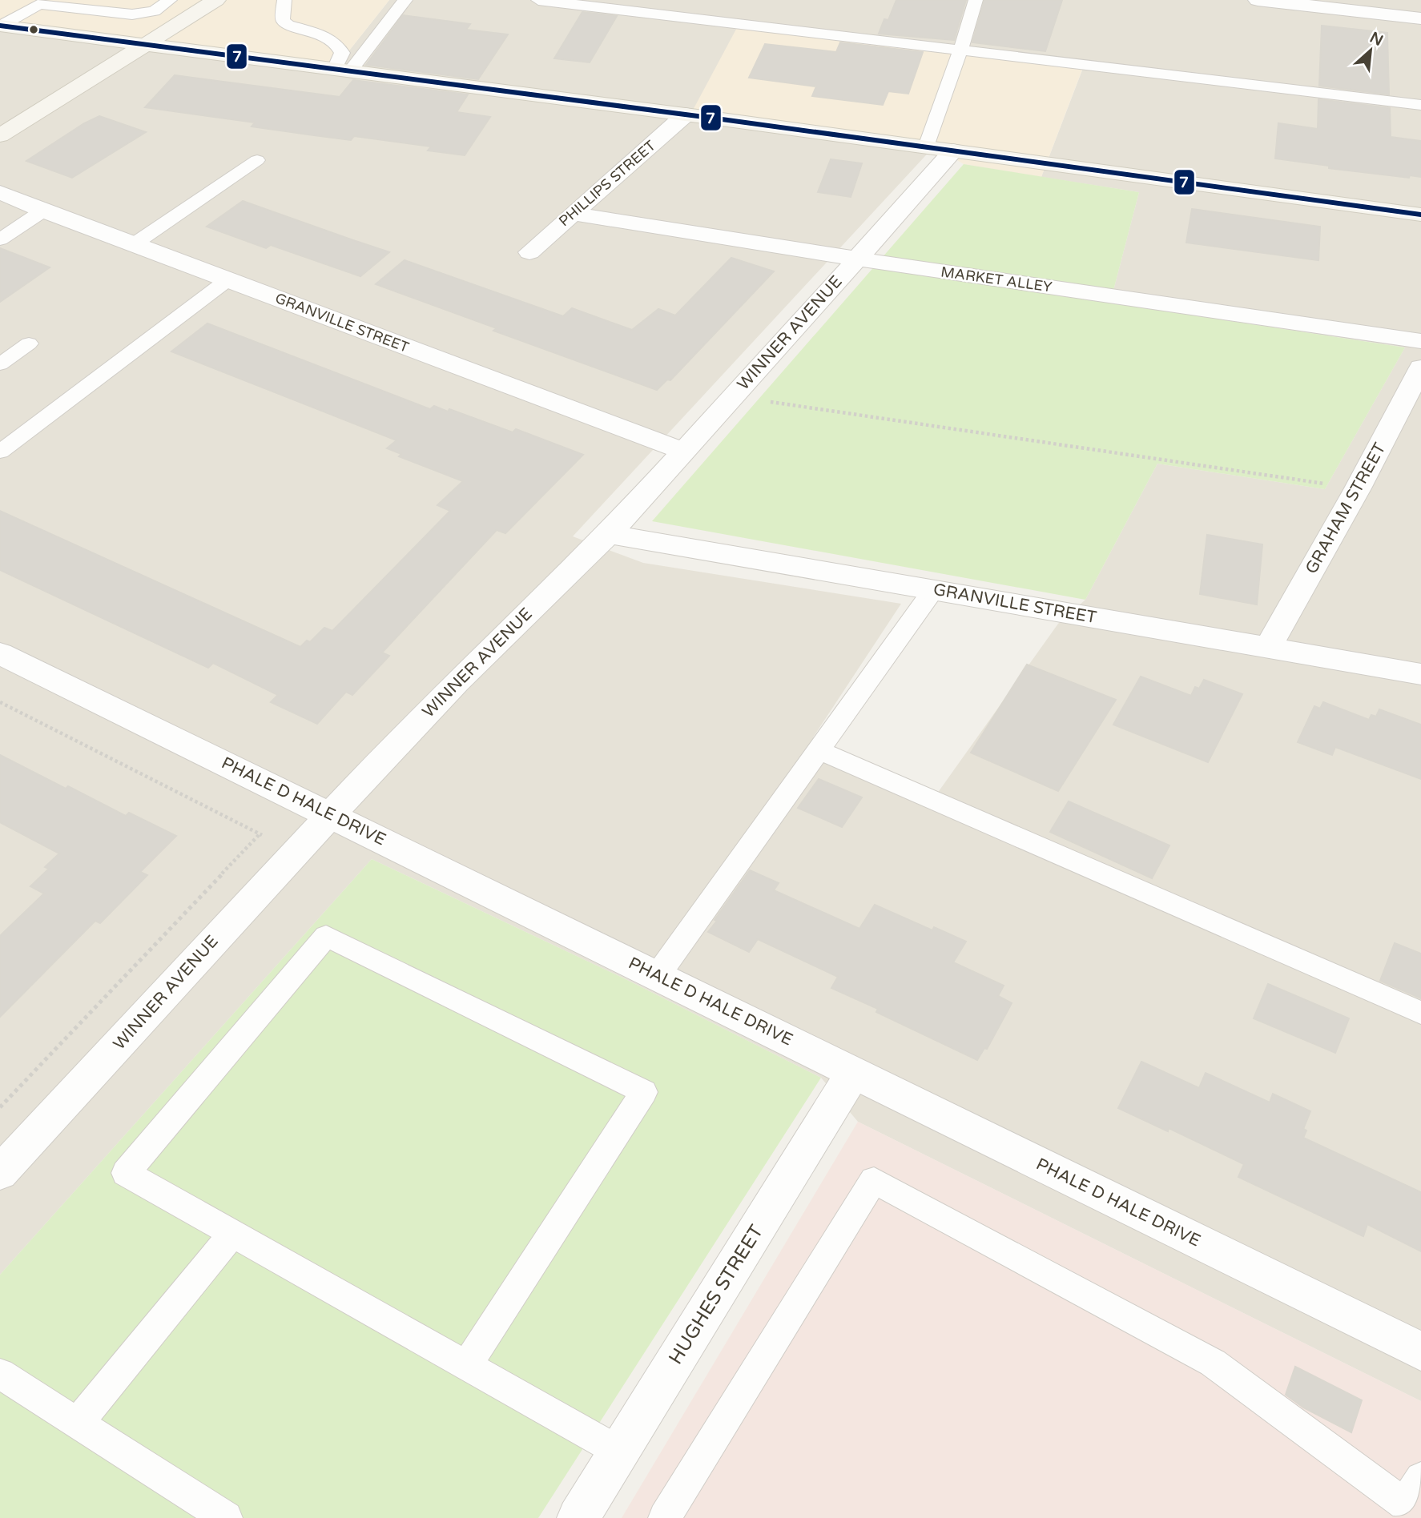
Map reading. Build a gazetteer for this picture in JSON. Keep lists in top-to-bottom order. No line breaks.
{"streets":{"street":["PHILLIPS STREET","MARKET ALLEY","GRANVILLE STREET","WINNER AVENUE","GRAHAM STREET","PHALE D HALE DRIVE","HUGHES STREET"]},"crossings":[["PHILLIPS STREET","MARKET ALLEY"],["MARKET ALLEY","WINNER AVENUE"],["GRANVILLE STREET","WINNER AVENUE"],["GRANVILLE STREET","GRAHAM STREET"],["WINNER AVENUE","PHALE D HALE DRIVE"],["PHALE D HALE DRIVE","HUGHES STREET"]],"lines":["transit line 7"],"north":"top right"}
